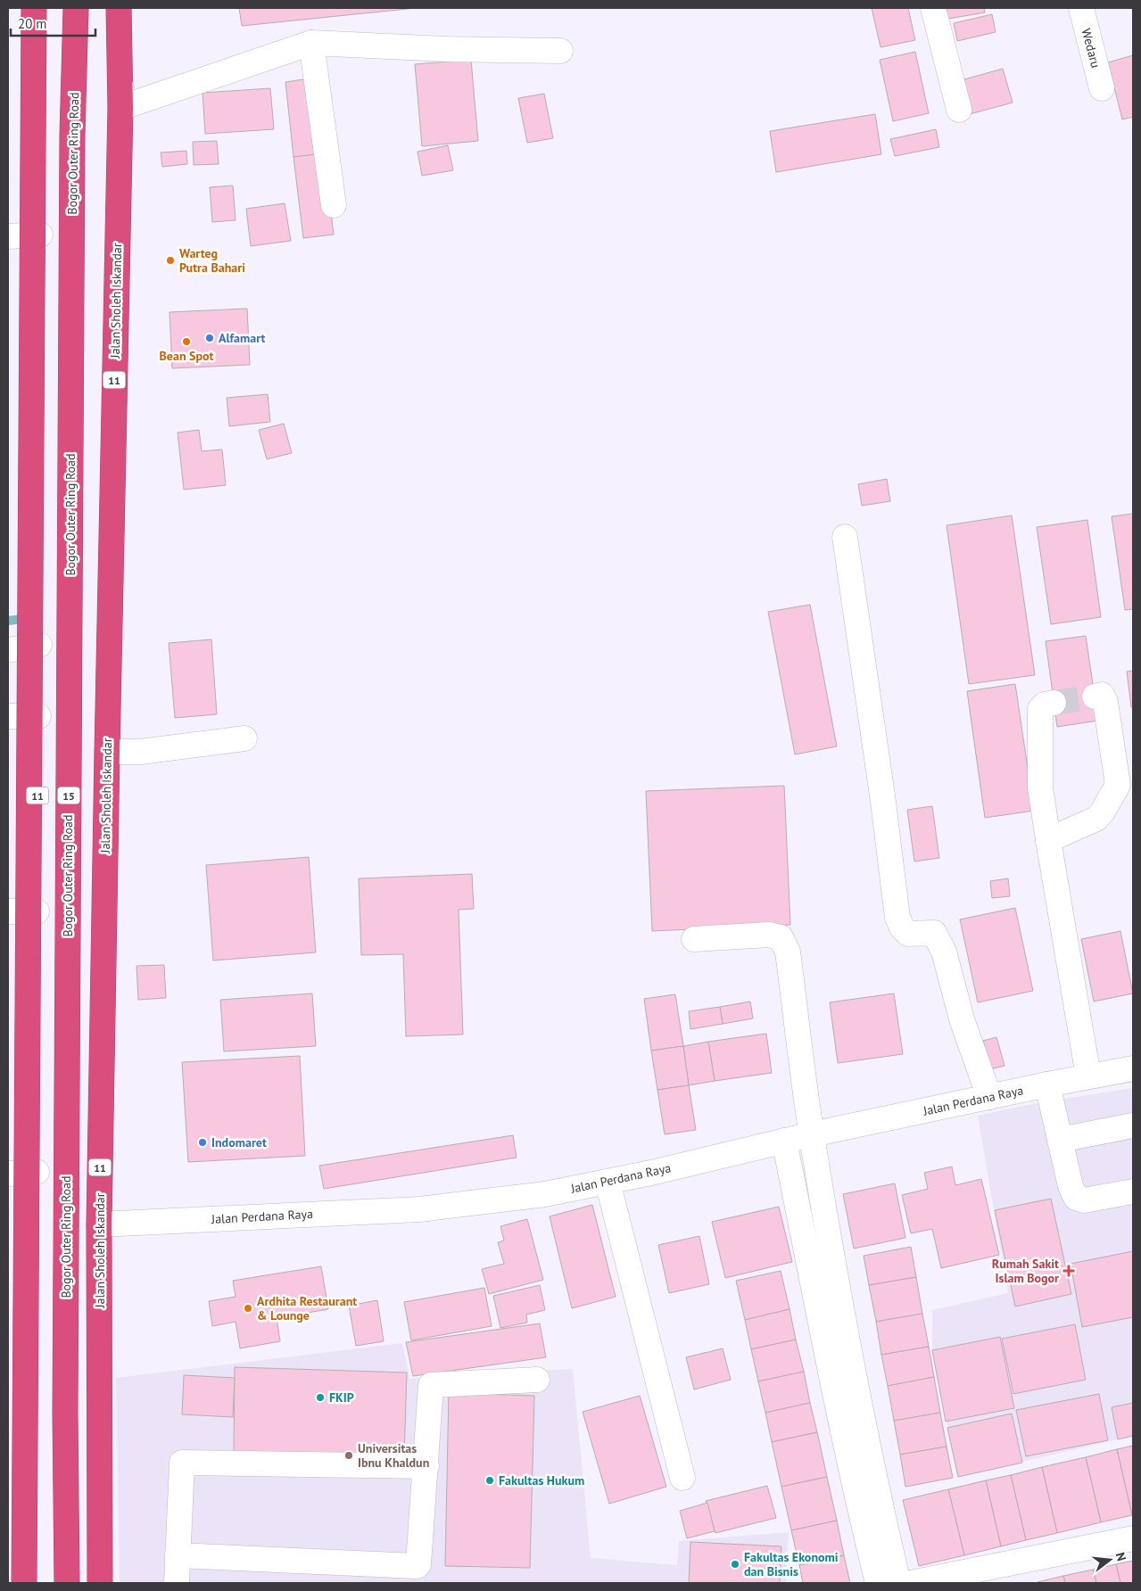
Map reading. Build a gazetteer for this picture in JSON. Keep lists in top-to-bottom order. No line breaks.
{"streets":{"highway":["Bogor Outer Ring Road","Jalan Sholeh Iskandar","11","15"],"street":["Wedaru","Jalan Perdana Raya"]},"crossings":[["Jalan Sholeh Iskandar","Jalan Perdana Raya"]],"places":{"other":["Warteg Putra Bahari","Alfamart","Bean Spot","Indomaret","Ardhita Restaurant & Lounge","FKIP","Universitas Ibnu Khaldun","Fakultas Hukum","Fakultas Ekonomi dan Bisnis"],"health":["Rumah Sakit Islam Bogor"]},"scale_bar":"20 m","north":"right"}
